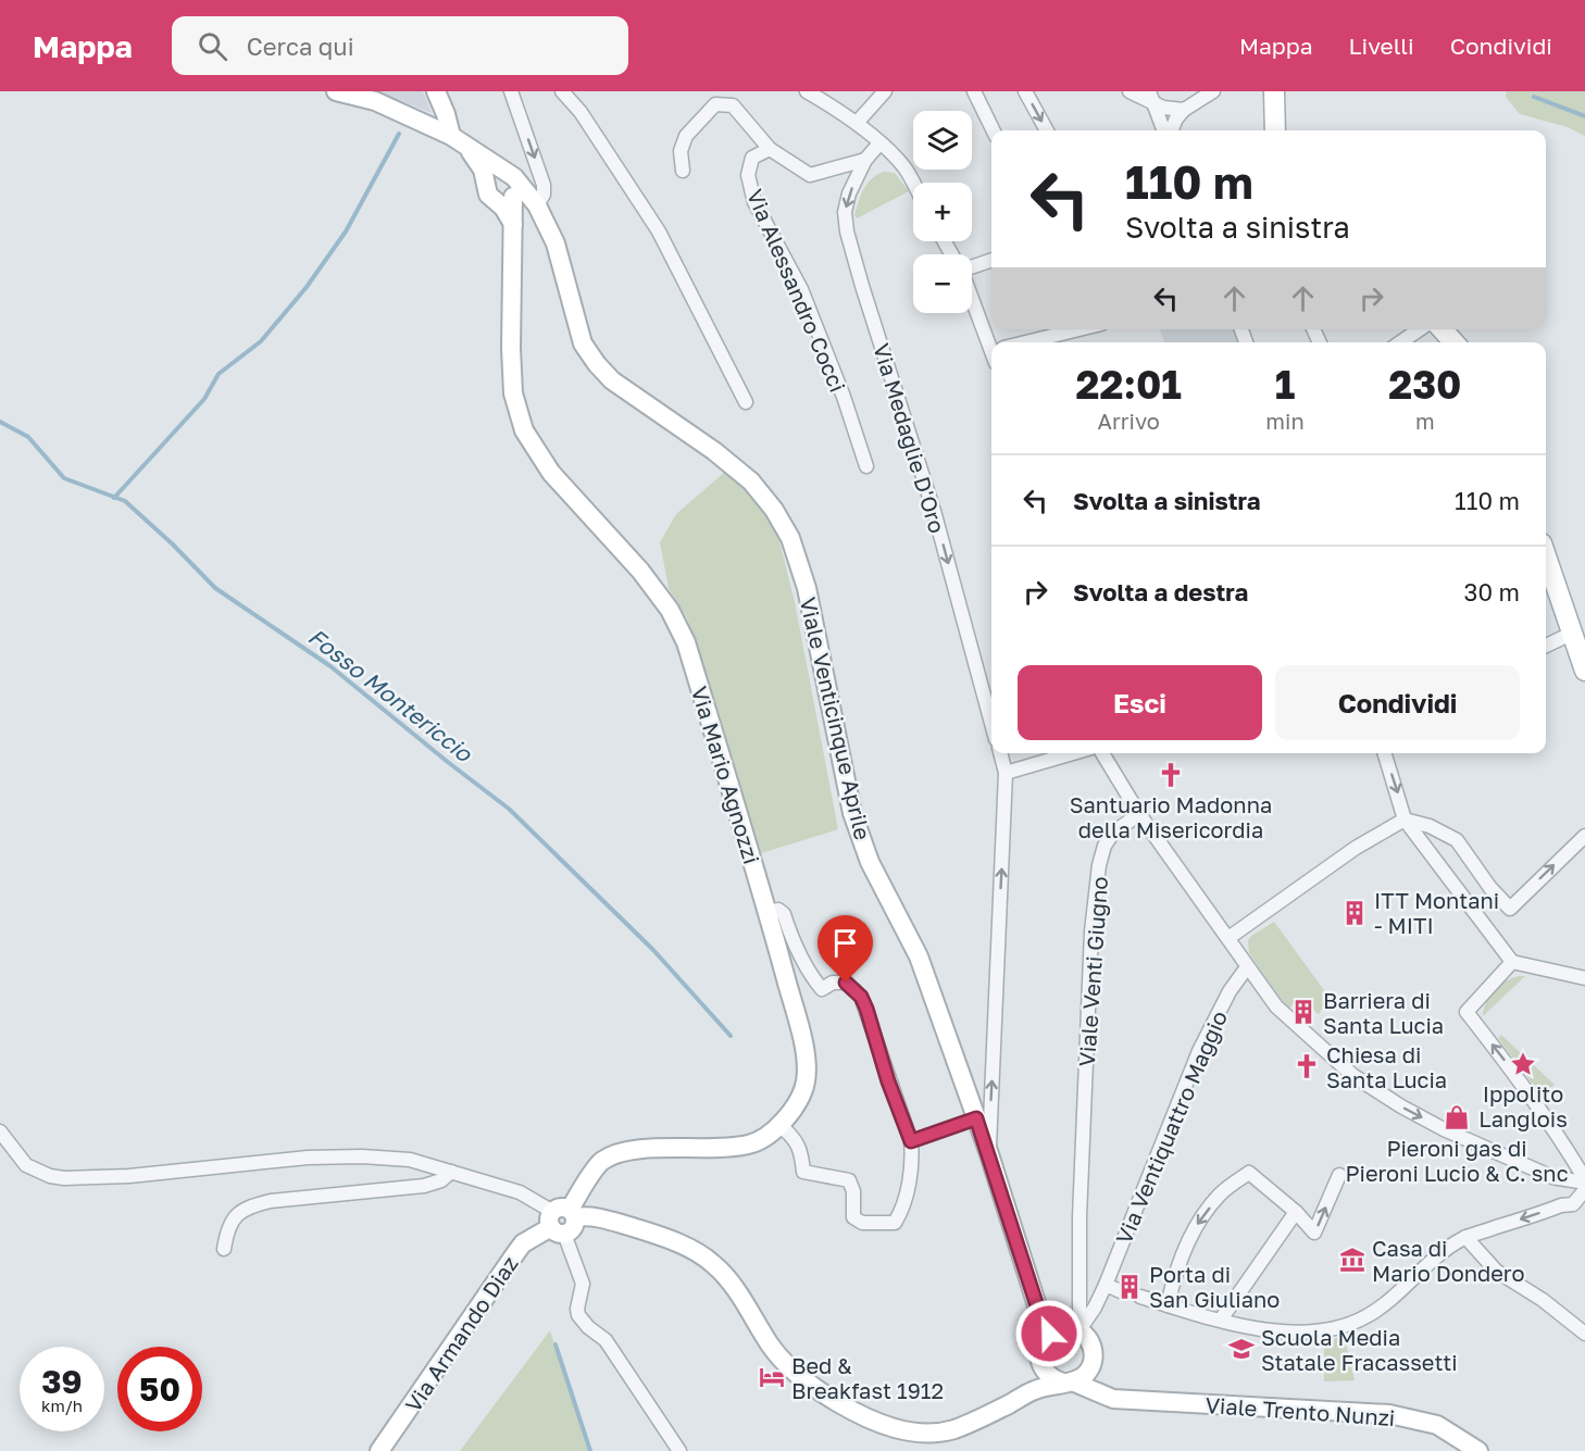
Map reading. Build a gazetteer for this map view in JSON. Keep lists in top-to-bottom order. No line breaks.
{"streets":{"main road":["Viale Venticinque Aprile","Via Mario Agnozzi","Via Armando Diaz","Viale Trento Nunzi"],"street":["Via Alessandro Cocci","Via Medaglie D'Oro","Viale Venti Giugno","Via Ventiquattro Maggio"]},"crossings":[["Viale Venticinque Aprile","Via Mario Agnozzi"],["Viale Venticinque Aprile","Viale Venti Giugno"],["Viale Venticinque Aprile","Via Ventiquattro Maggio"],["Viale Venticinque Aprile","Viale Trento Nunzi"],["Via Mario Agnozzi","Via Armando Diaz"],["Viale Venti Giugno","Via Ventiquattro Maggio"],["Viale Venti Giugno","Viale Trento Nunzi"],["Via Ventiquattro Maggio","Viale Trento Nunzi"]],"one_way":["Via Medaglie D'Oro"],"water":["Fosso Montericcio"],"places":{"church":["Santuario Madonna della Misericordia","Chiesa di Santa Lucia"],"building":["ITT Montani - MITI","Barriera di Santa Lucia","Porta di San Giuliano"],"place":["Ippolito Langlois"],"shop":["Pieroni gas di Pieroni Lucio & C. snc"],"museum":["Casa di Mario Dondero"],"school or university":["Scuola Media Statale Fracassetti"],"hotel":["Bed & Breakfast 1912"]},"page":{"header":"Mappa","search":"Cerca qui","nav":["Mappa","Livelli","Condividi"],"map_buttons":["+","−"],"turn":["110 m","Svolta a sinistra"],"eta":["22:01","Arrivo","1","min","230","m"],"list":[{"name":"Svolta a sinistra","value":"110 m"},{"name":"Svolta a destra","value":"30 m"}],"buttons":["Esci","Condividi"],"speed":"39 km/h","limit":"50"}}
